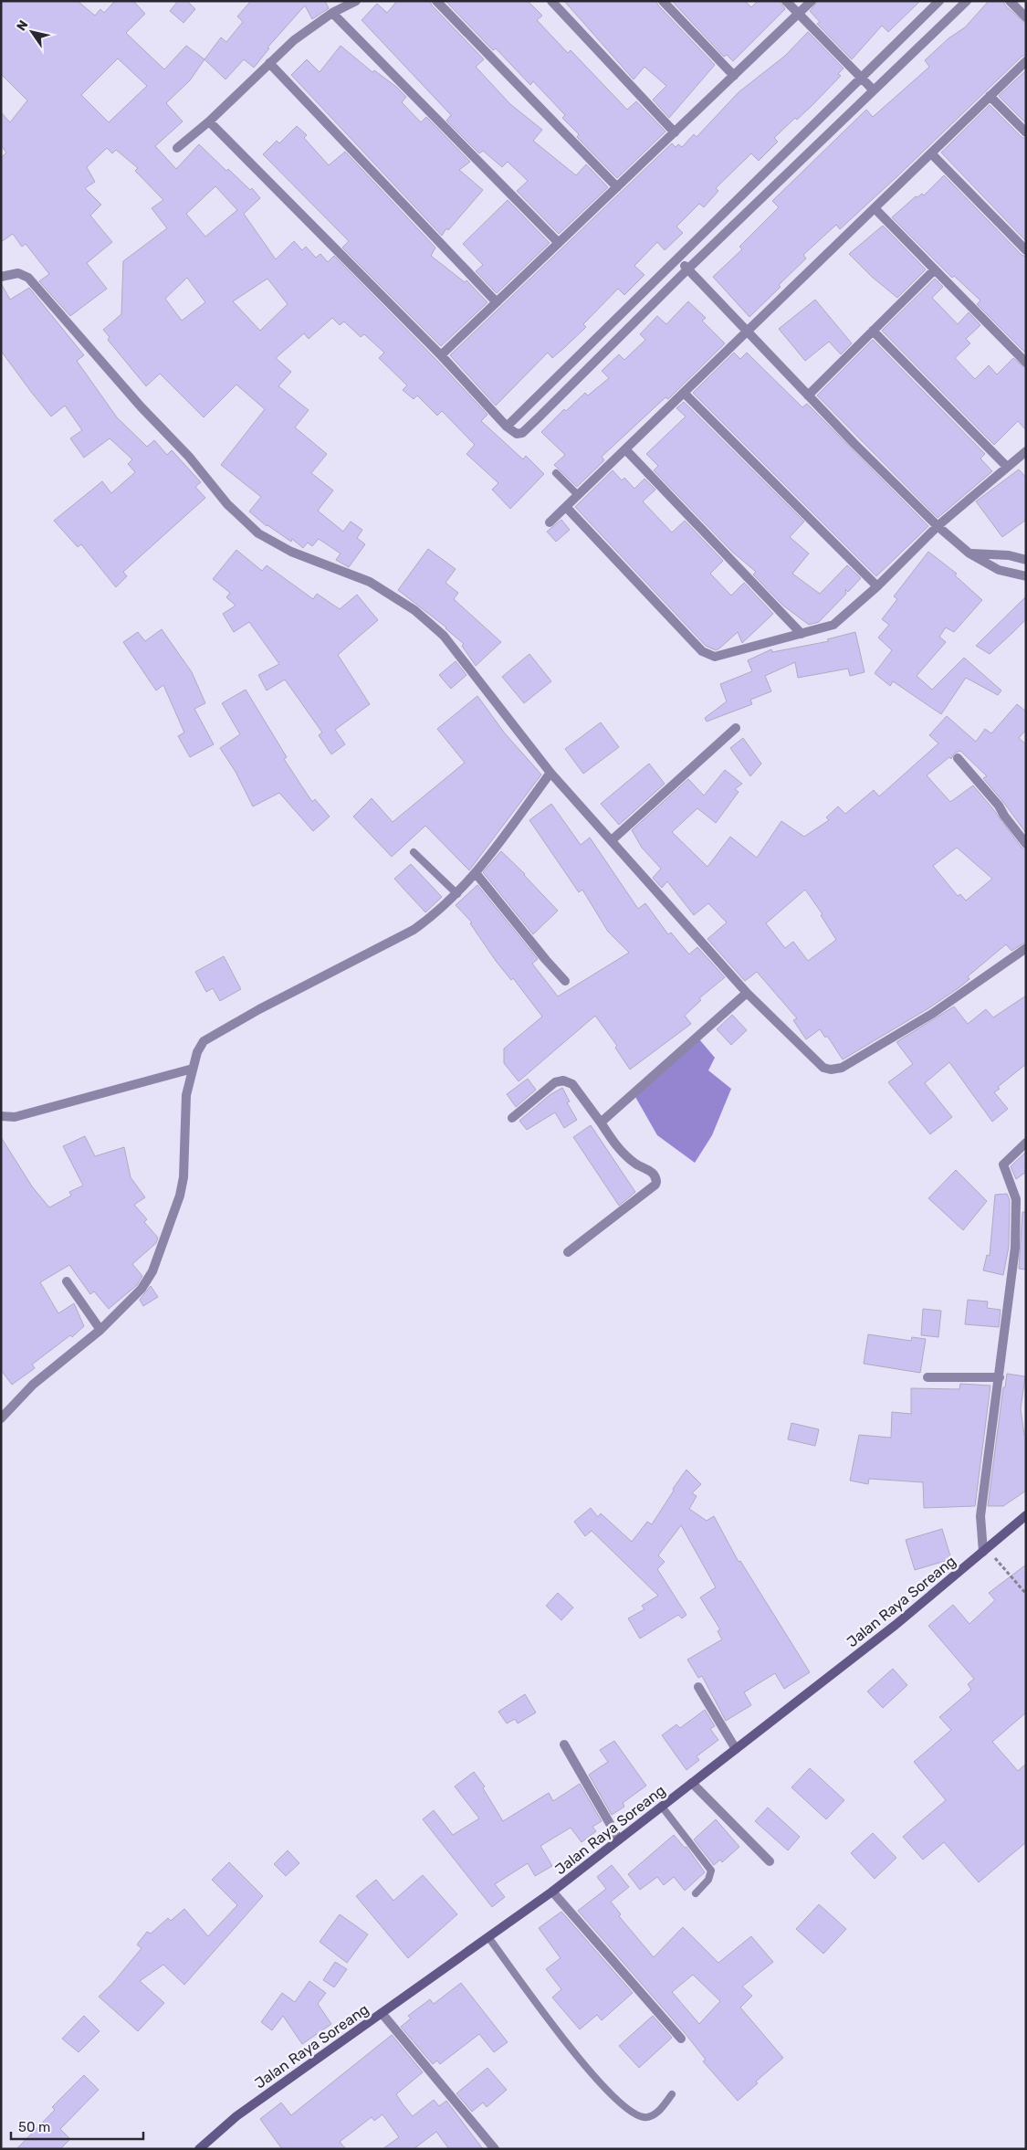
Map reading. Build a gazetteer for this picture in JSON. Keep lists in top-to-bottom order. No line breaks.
{"streets":{"main road":["Jalan Raya Soreang"]},"scale_bar":"50 m","north":"top left"}
